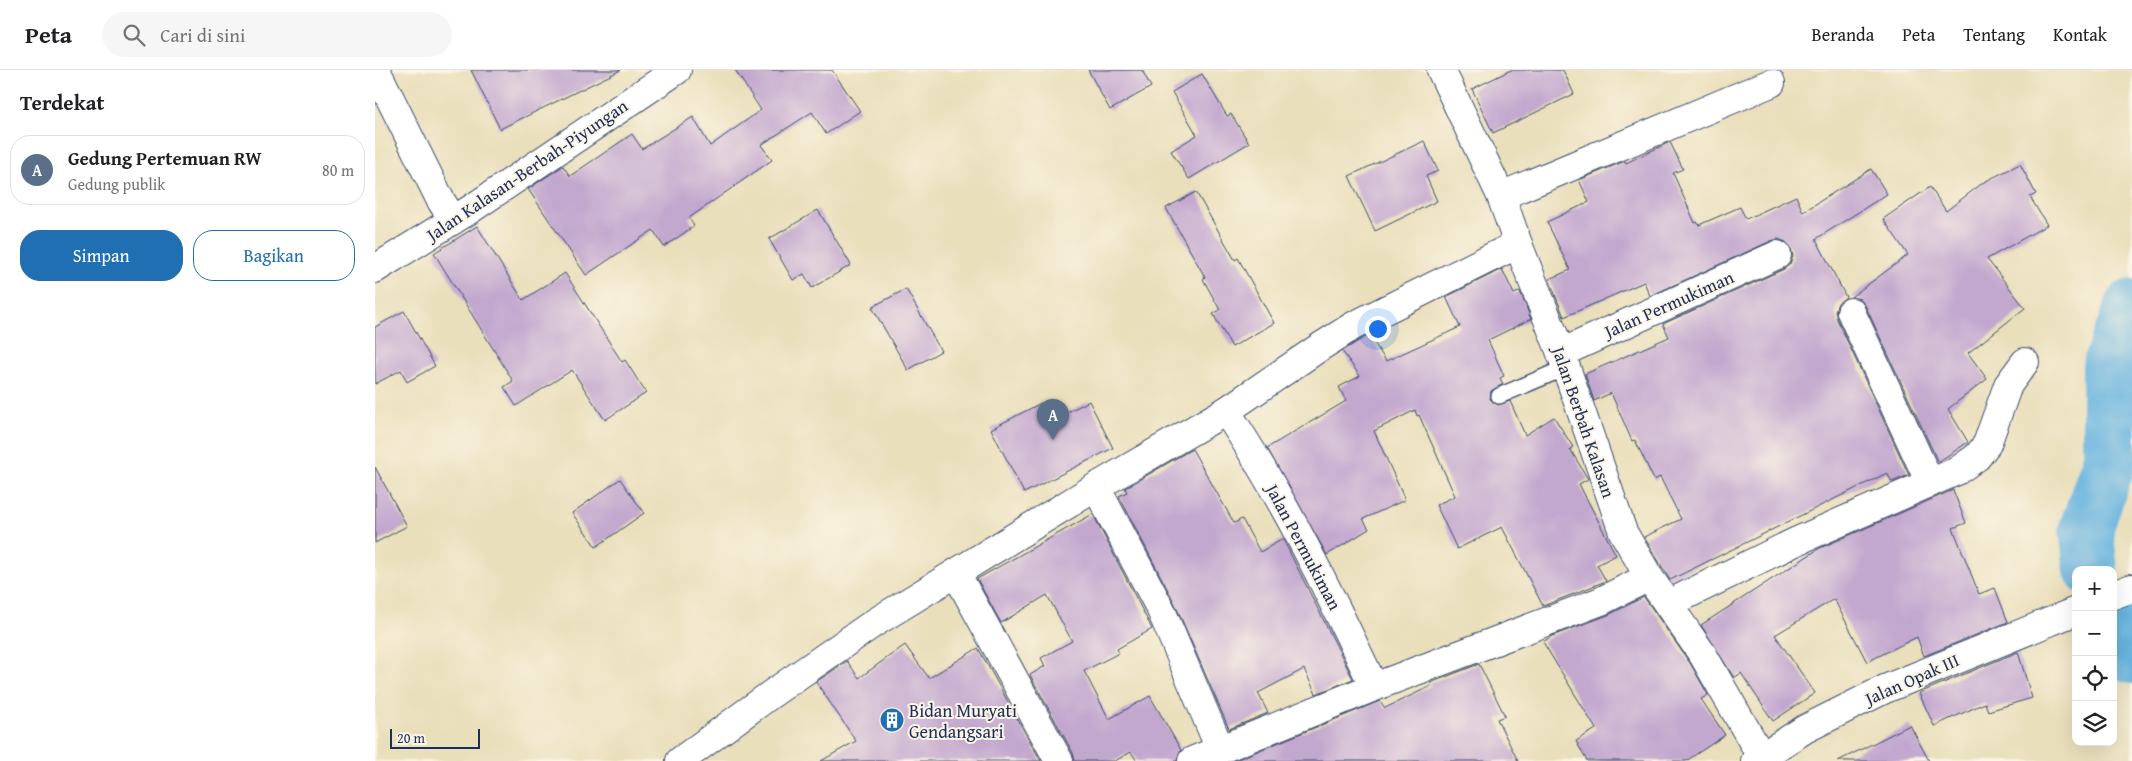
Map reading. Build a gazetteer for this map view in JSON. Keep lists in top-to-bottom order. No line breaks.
{"streets":{"street":["Jalan Kalasan-Berbah-Piyungan","Jalan Permukiman","Jalan Berbah Kalasan","Jalan Opak III"]},"crossings":[["Jalan Permukiman","Jalan Berbah Kalasan"],["Jalan Berbah Kalasan","Jalan Opak III"]],"places":{"building":["Bidan Muryati Gendangsari"]},"scale_bar":"20 m","page":{"header":"Peta","search":"Cari di sini","nav":["Beranda","Peta","Tentang","Kontak"],"heading":"Terdekat","list":[{"mark":"A","name":"Gedung Pertemuan RW","note":"Gedung publik","value":"80 m"}],"buttons":["Simpan","Bagikan"],"pins":"A","map_buttons":["+","−"],"scale":"20 m"}}
